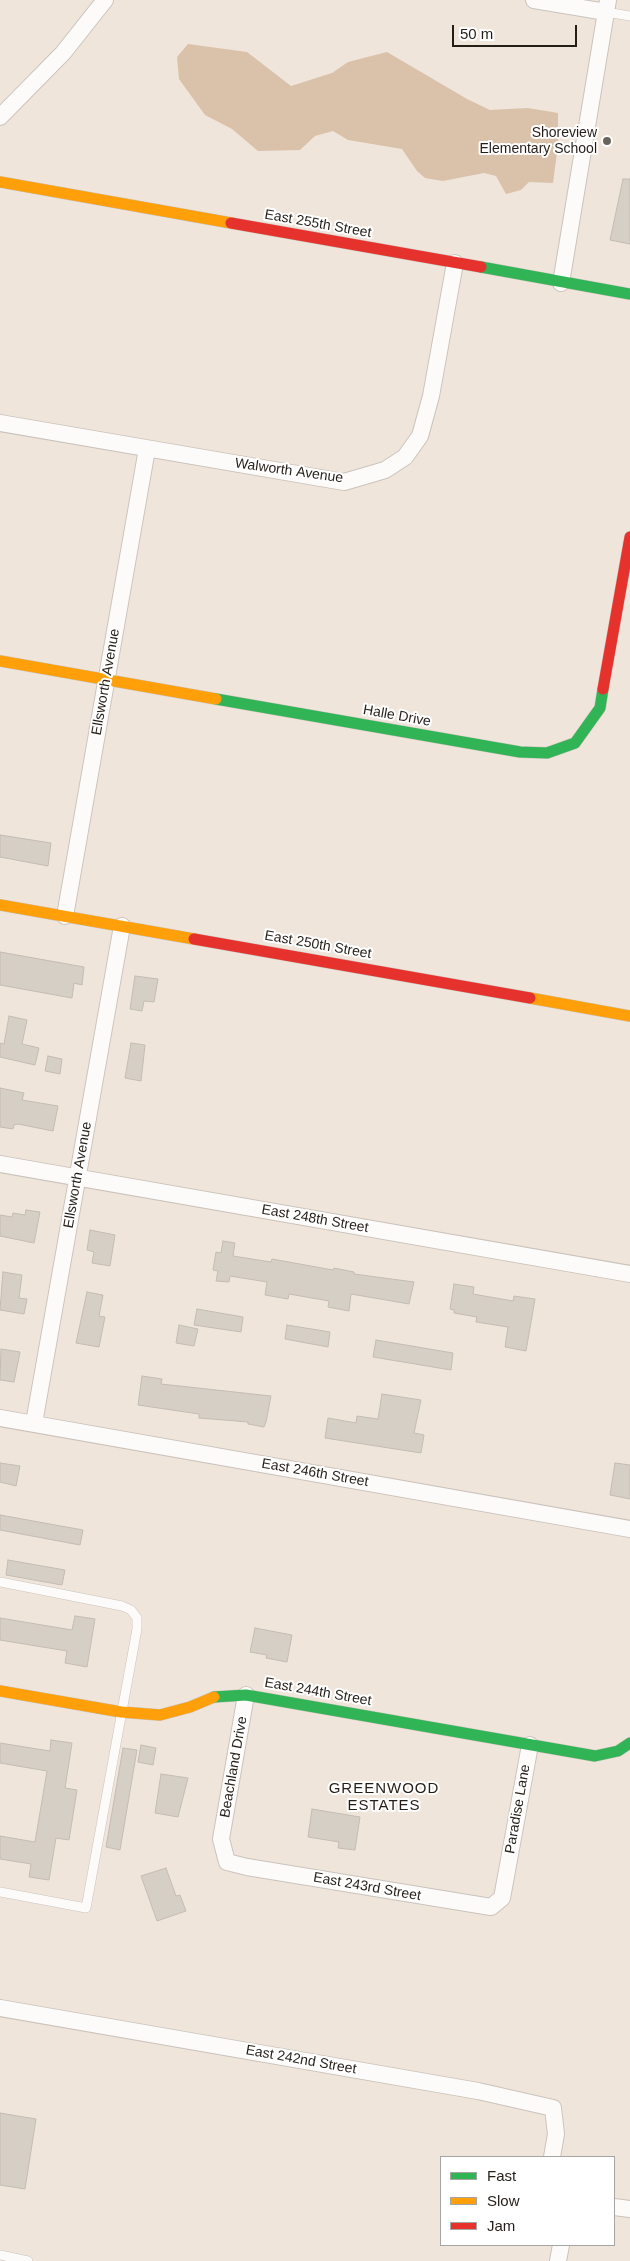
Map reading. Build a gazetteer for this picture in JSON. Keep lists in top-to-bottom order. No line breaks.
{"streets":{"street":["East 255th Street","Walworth Avenue","Ellsworth Avenue","Halle Drive","East 250th Street","East 248th Street","East 246th Street","East 244th Street","Beachland Drive","Paradise Lane","East 243rd Street","East 242nd Street"]},"crossings":[["East 255th Street","Walworth Avenue"],["Walworth Avenue","Ellsworth Avenue"],["Ellsworth Avenue","Halle Drive"],["Ellsworth Avenue","East 250th Street"],["Ellsworth Avenue","East 248th Street"],["Ellsworth Avenue","East 246th Street"],["East 244th Street","Beachland Drive"],["East 244th Street","Paradise Lane"],["Beachland Drive","East 243rd Street"],["Paradise Lane","East 243rd Street"]],"districts":["GREENWOOD ESTATES"],"places":["Shoreview Elementary School"],"legend":["Fast","Slow","Jam"],"scale_bar":"50 m"}
